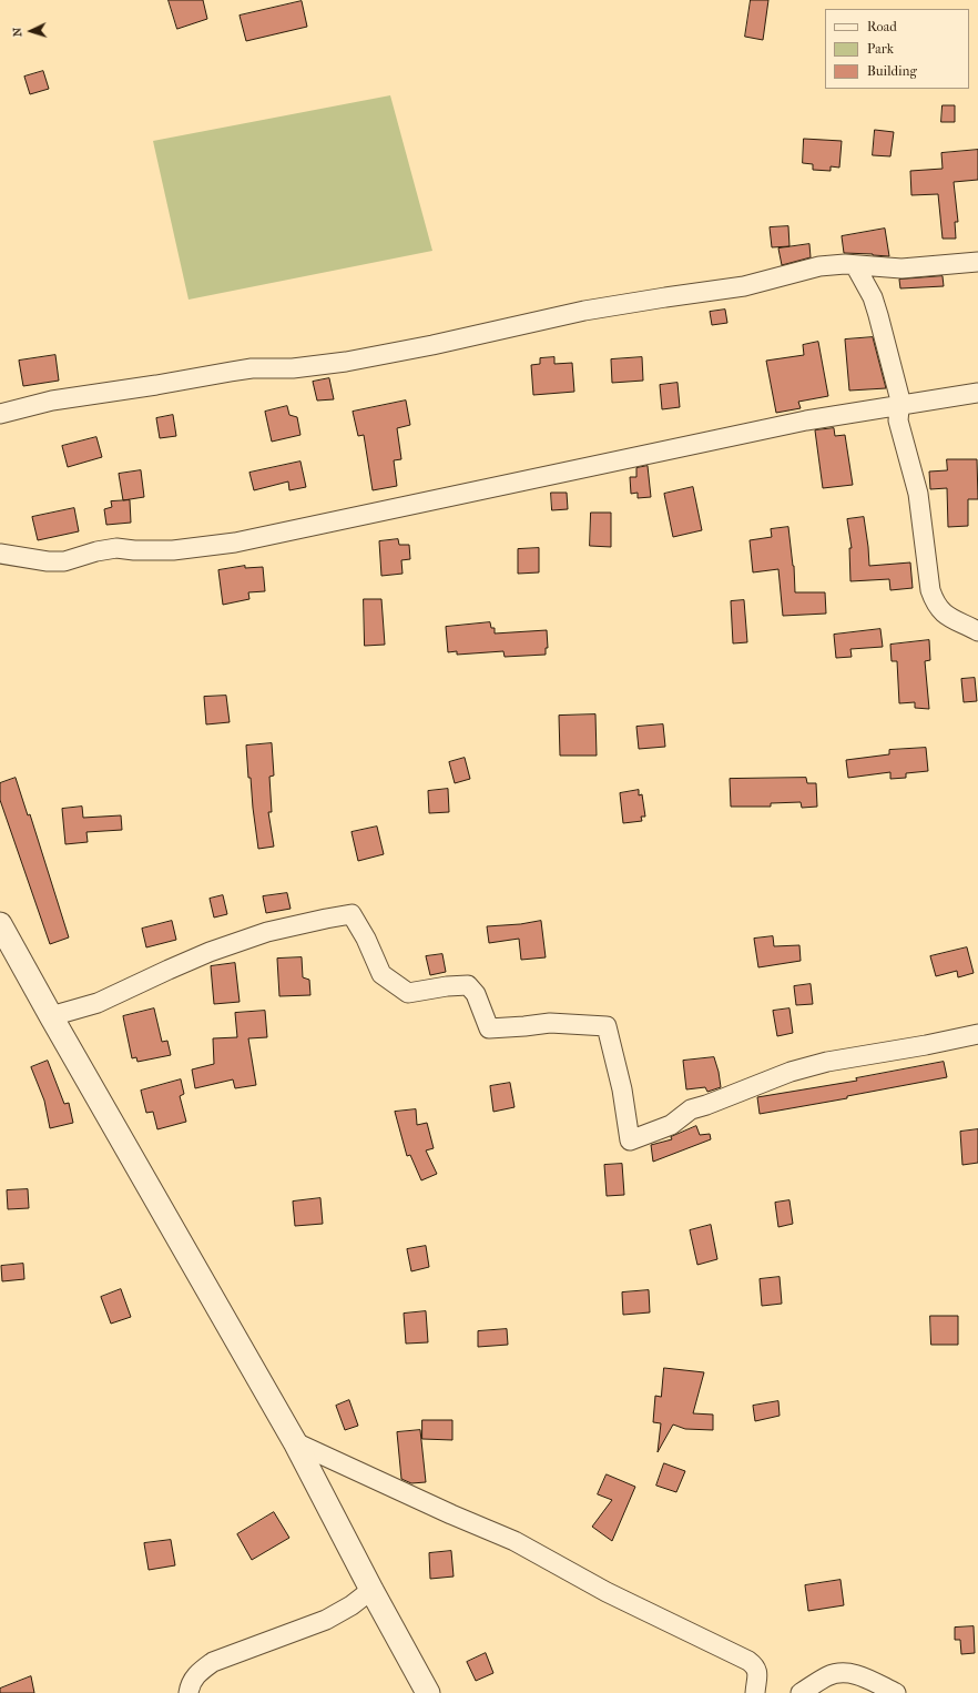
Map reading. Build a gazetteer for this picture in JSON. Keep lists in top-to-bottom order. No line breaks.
{"legend":["Road","Park","Building"],"north":"left"}
